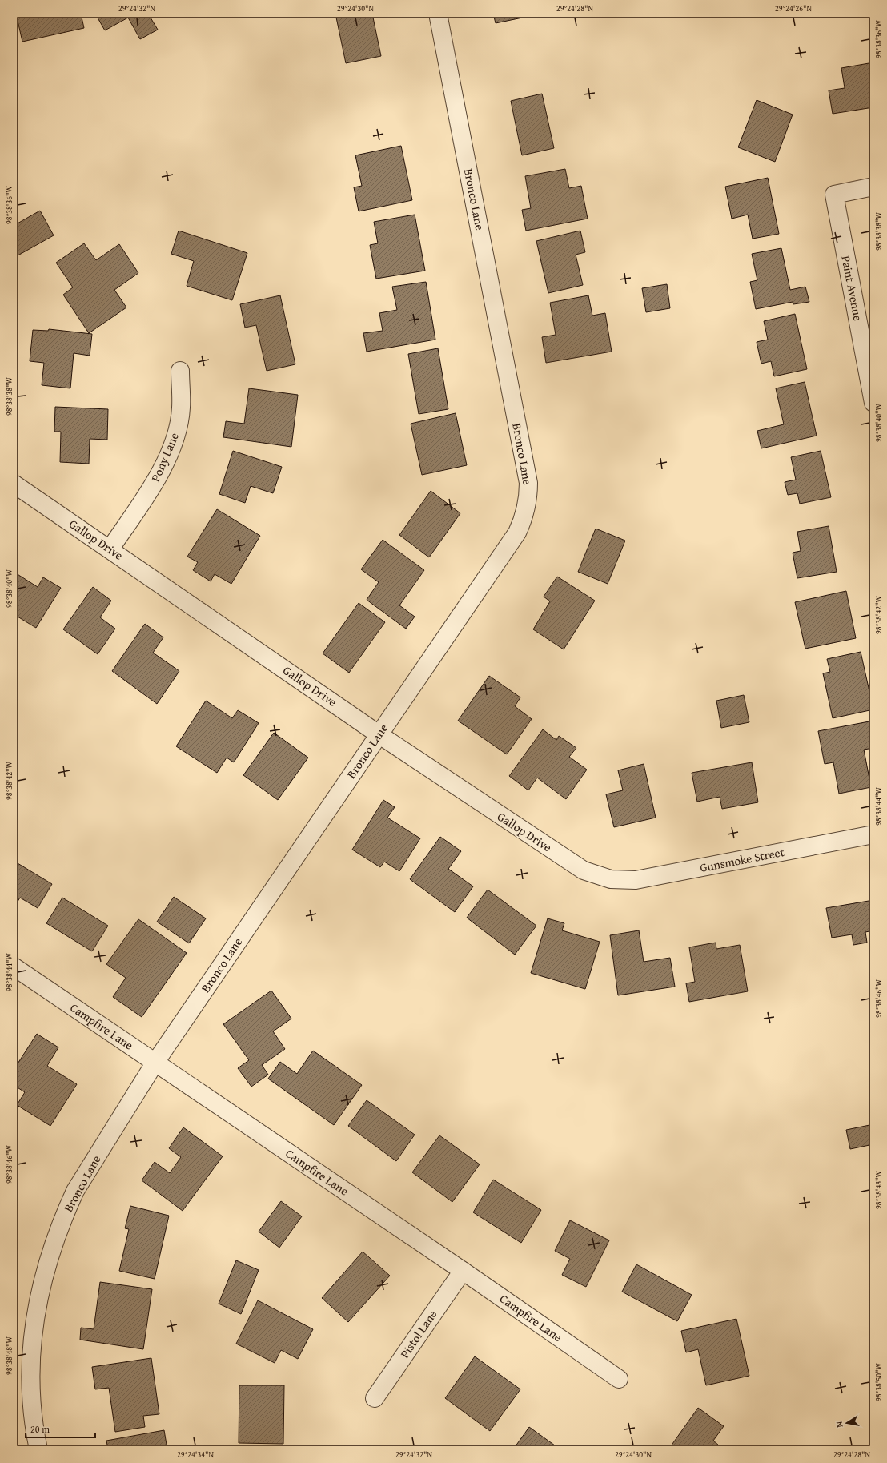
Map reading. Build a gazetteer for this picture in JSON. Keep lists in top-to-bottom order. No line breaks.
{"streets":{"street":["Bronco Lane","Paint Avenue","Pony Lane","Gallop Drive","Gunsmoke Street","Campfire Lane","Pistol Lane"]},"crossings":[["Bronco Lane","Gallop Drive"],["Bronco Lane","Campfire Lane"],["Pony Lane","Gallop Drive"],["Gallop Drive","Gunsmoke Street"],["Campfire Lane","Pistol Lane"]],"scale_bar":"20 m","north":"left","coordinates":["29°24'32\"N","29°24'30\"N","29°24'28\"N","29°24'26\"N","98°38'36\"W","98°38'38\"W","98°38'40\"W","98°38'42\"W","98°38'44\"W","98°38'46\"W","98°38'48\"W","98°38'50\"W","29°24'34\"N"]}
